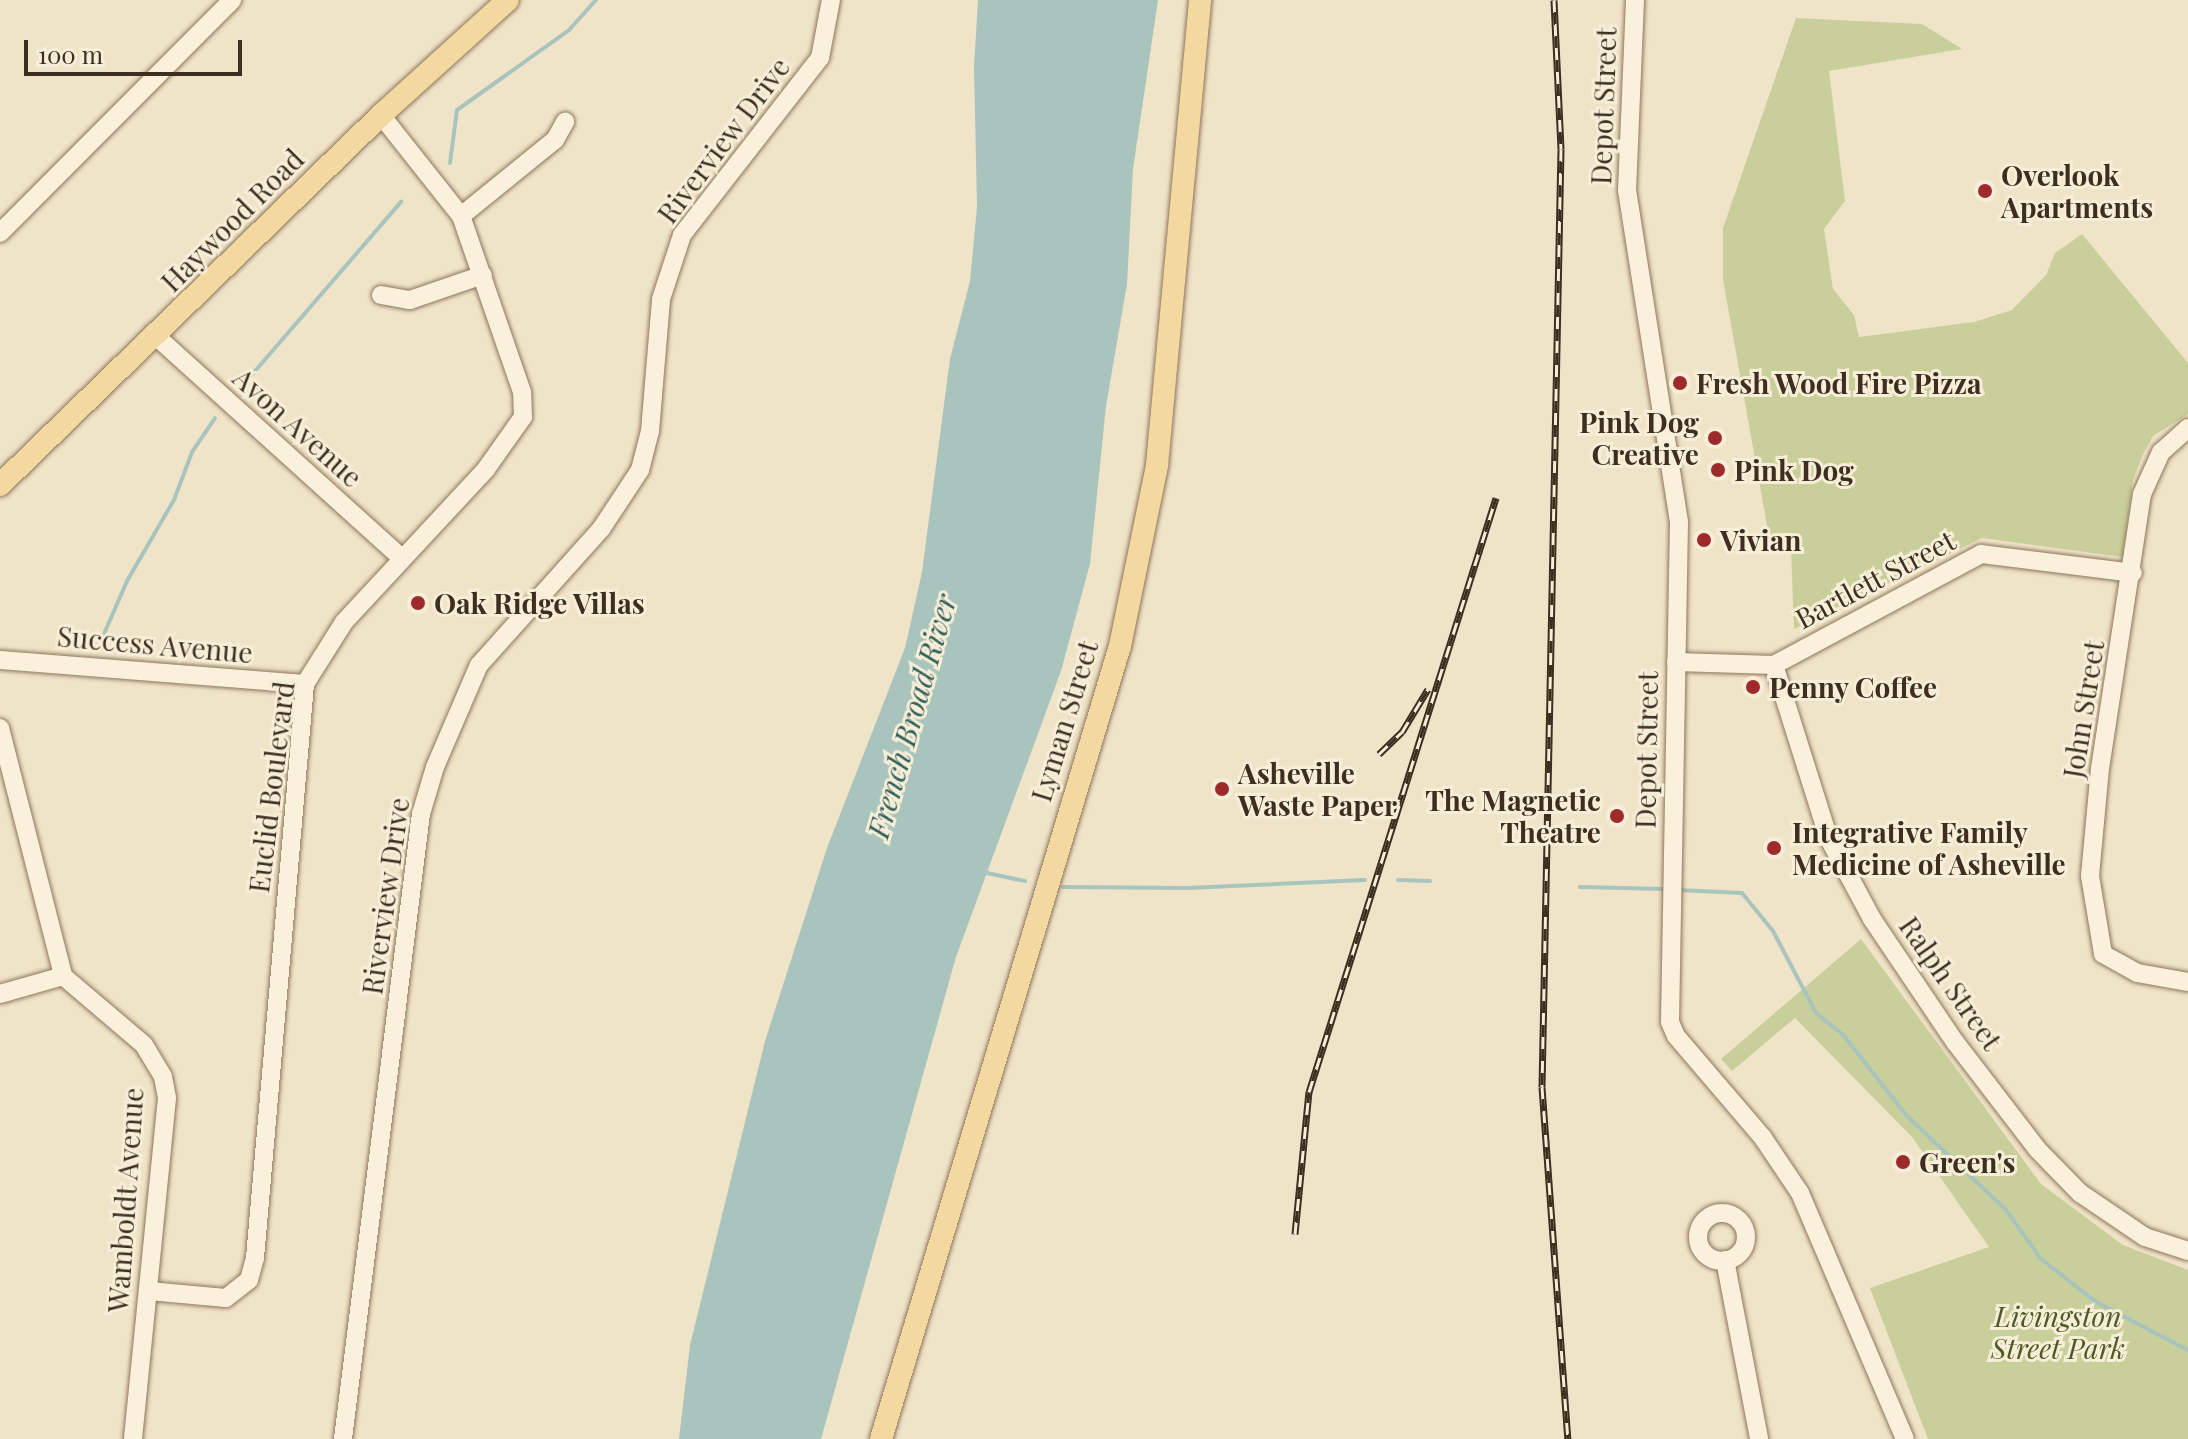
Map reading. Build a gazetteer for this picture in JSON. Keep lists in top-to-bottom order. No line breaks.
{"streets":{"main road":["Haywood Road","Lyman Street"],"street":["Depot Street","Riverview Drive","Avon Avenue","Bartlett Street","Success Avenue","John Street","Euclid Boulevard","Ralph Street","Wamboldt Avenue"]},"crossings":[["Depot Street","Bartlett Street"],["Haywood Road","Avon Avenue"],["Haywood Road","Euclid Boulevard"],["Avon Avenue","Euclid Boulevard"],["Bartlett Street","John Street"],["Bartlett Street","Ralph Street"],["Success Avenue","Euclid Boulevard"],["Euclid Boulevard","Wamboldt Avenue"]],"water":["French Broad River"],"parks":["Livingston Street Park"],"places":["Overlook Apartments","Fresh Wood Fire Pizza","Pink Dog Creative","Pink Dog","Vivian","Oak Ridge Villas","Penny Coffee","Asheville Waste Paper","The Magnetic Theatre","Integrative Family Medicine of Asheville","Green's"],"scale_bar":"100 m"}
